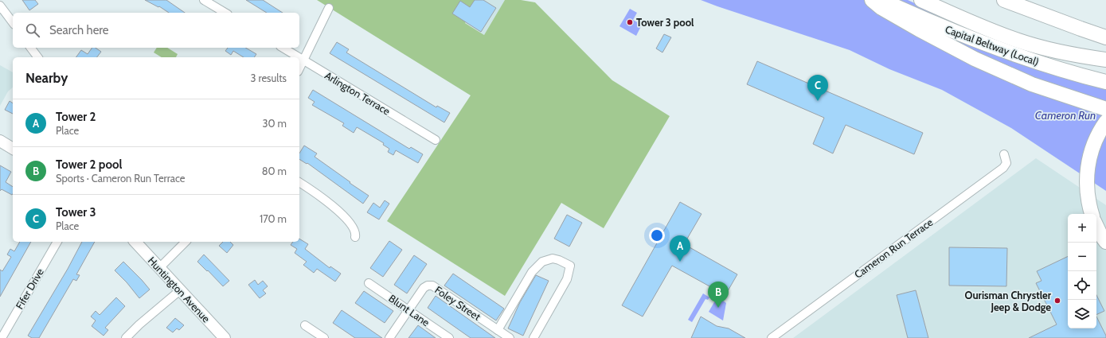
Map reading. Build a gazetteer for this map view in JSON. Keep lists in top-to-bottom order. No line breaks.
{"streets":{"highway":["Capital Beltway (Local)"],"main road":["Huntington Avenue"],"street":["Arlington Terrace","Cameron Run Terrace","Fifer Drive","Foley Street","Blunt Lane"]},"crossings":[["Foley Street","Blunt Lane"]],"water":["Cameron Run"],"places":["Tower 3 pool","Ourisman Chrystler Jeep & Dodge"],"page":{"search":"Search here","heading":["Nearby","3 results"],"pins":["C","A","B"],"list":[{"mark":"A","name":"Tower 2","note":"Place","value":"30 m"},{"mark":"B","name":"Tower 2 pool","note":"Sports · Cameron Run Terrace","value":"80 m"},{"mark":"C","name":"Tower 3","note":"Place","value":"170 m"}],"map_buttons":["+","−"]}}
